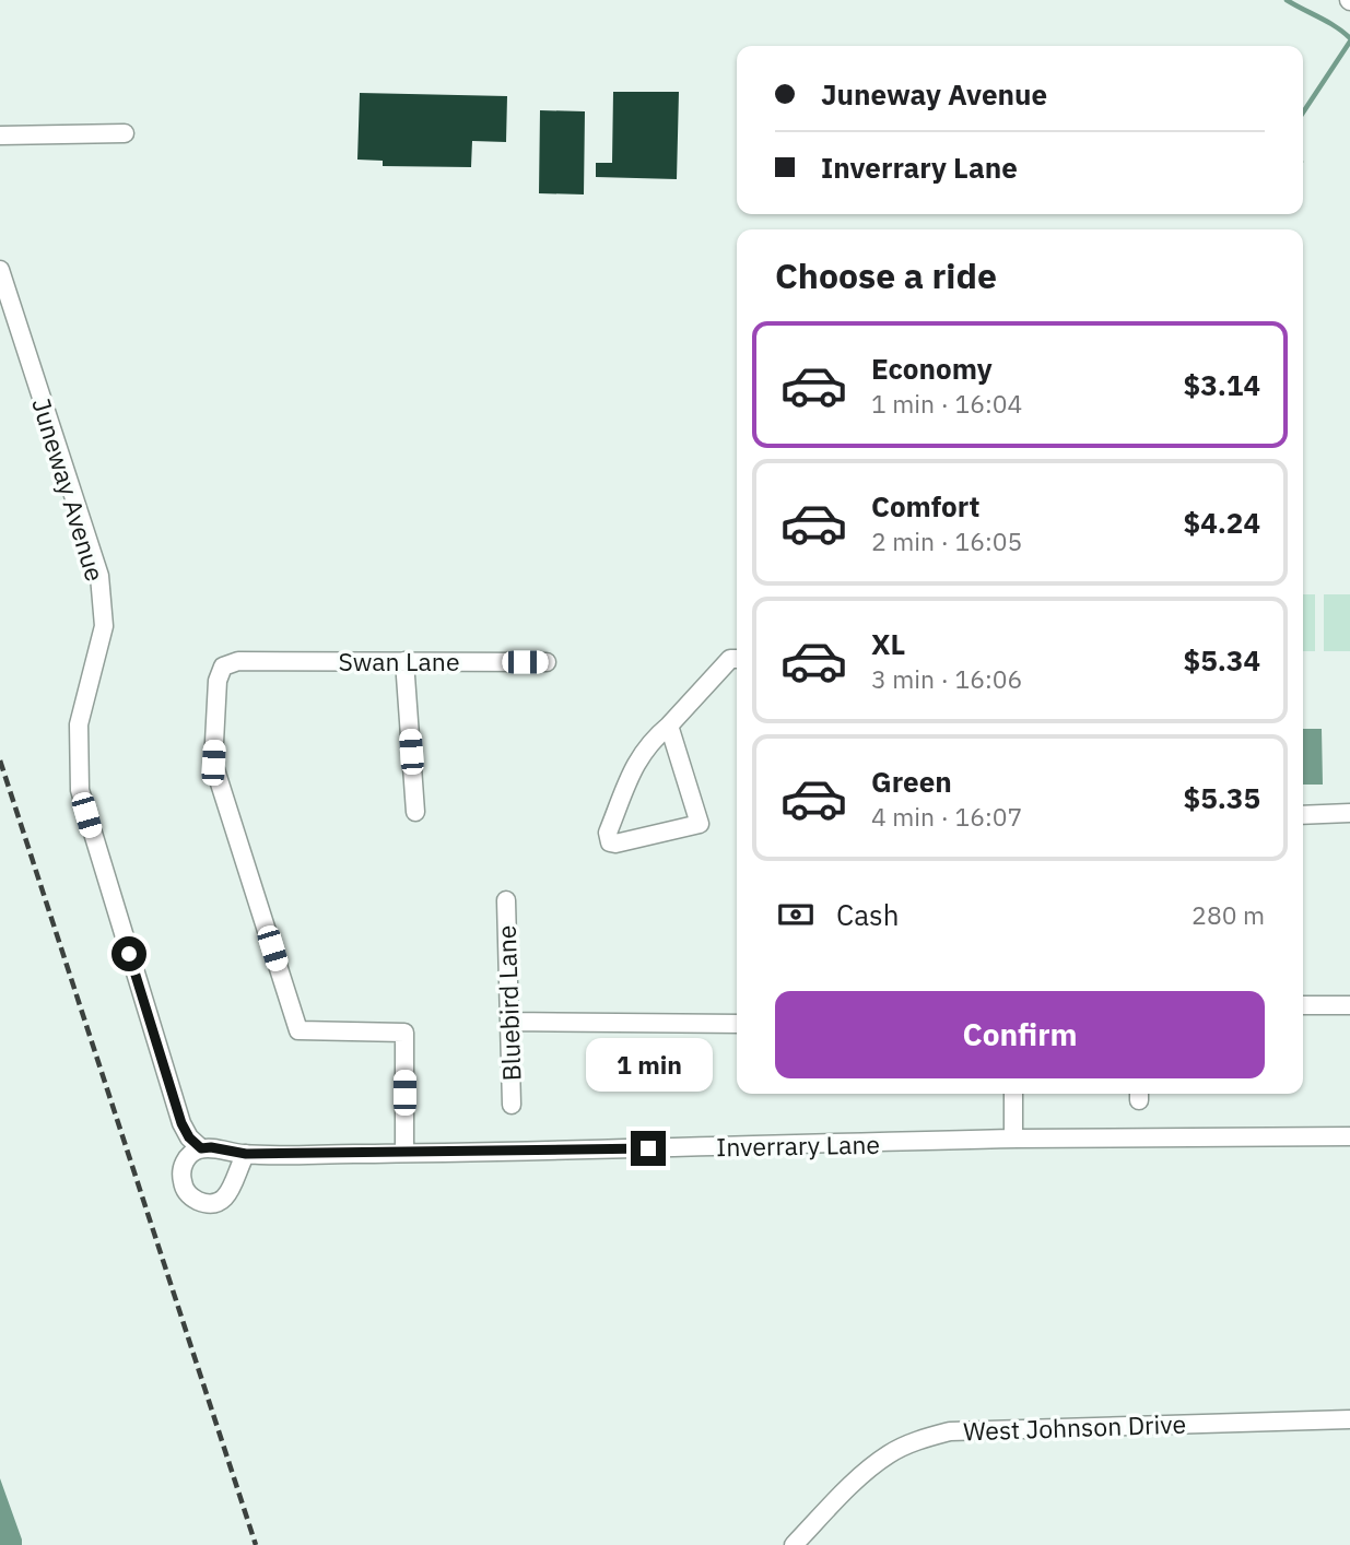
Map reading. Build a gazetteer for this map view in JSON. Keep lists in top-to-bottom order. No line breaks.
{"streets":{"street":["Juneway Avenue","Swan Lane","Bluebird Lane","Inverrary Lane","West Johnson Drive"]},"crossings":[["Juneway Avenue","Inverrary Lane"],["Swan Lane","Inverrary Lane"]],"page":{"banner":["Juneway Avenue","Inverrary Lane"],"heading":"Choose a ride","list":[{"name":"Economy","note":"1 min · 16:04","value":"$3.14"},{"name":"Comfort","note":"2 min · 16:05","value":"$4.24"},{"name":"XL","note":"3 min · 16:06","value":"$5.34"},{"name":"Green","note":"4 min · 16:07","value":"$5.35"}],"pay":["Cash","280 m"],"buttons":"Confirm","bubble":"1 min"}}
